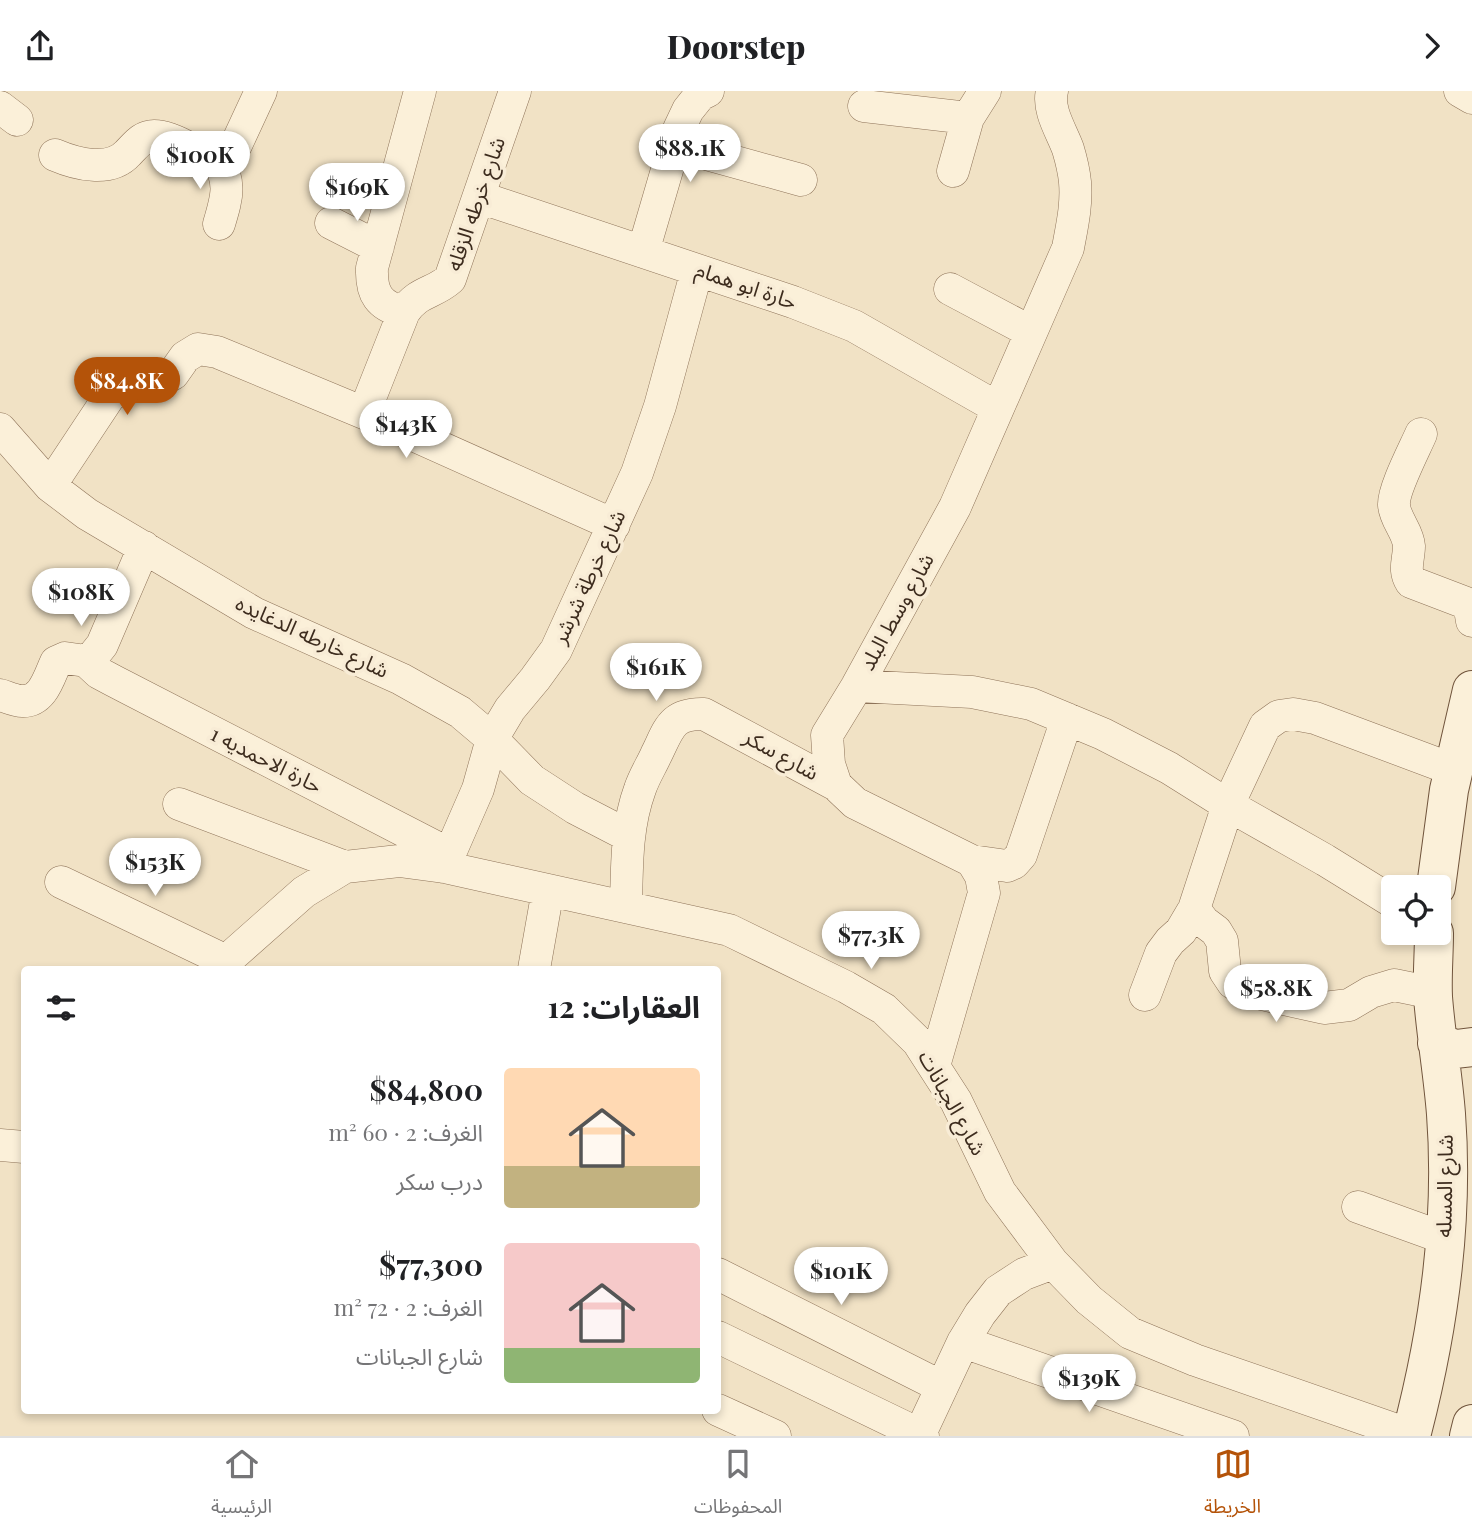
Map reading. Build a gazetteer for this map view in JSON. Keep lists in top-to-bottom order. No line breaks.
{"streets":{"main road":["شارع المسله"],"street":["شارع خرطه الزقله","حارة ابو همام","شارع خرطة شرشر","شارع وسط البلد","شارع خارطه الدغايده","شارع سكر","حارة الاحمديه 1","شارع الجبانات"]},"crossings":[["شارع خرطه الزقله","حارة ابو همام"],["حارة ابو همام","شارع خرطة شرشر"],["حارة ابو همام","شارع وسط البلد"],["شارع خرطة شرشر","شارع خارطه الدغايده"],["شارع خرطة شرشر","حارة الاحمديه 1"],["شارع خرطة شرشر","شارع الجبانات"],["شارع وسط البلد","شارع سكر"],["شارع خارطه الدغايده","شارع سكر"],["شارع سكر","شارع الجبانات"],["حارة الاحمديه 1","شارع الجبانات"],["شارع الجبانات","شارع المسله"]],"page":{"header":"Doorstep","price":["$88.1K","$100K","$169K","$84.8K","$143K","$108K","$161K","$153K","$77.3K","$58.8K","$101K","$139K"],"heading":"العقارات: 12","list":[{"name":"$84,800","note":"الغرف: 2 · 60 m² · درب سكر"},{"name":"$77,300","note":"الغرف: 2 · 72 m² · شارع الجبانات"}],"tabs":["الخريطة","المحفوظات","الرئيسية"]}}
